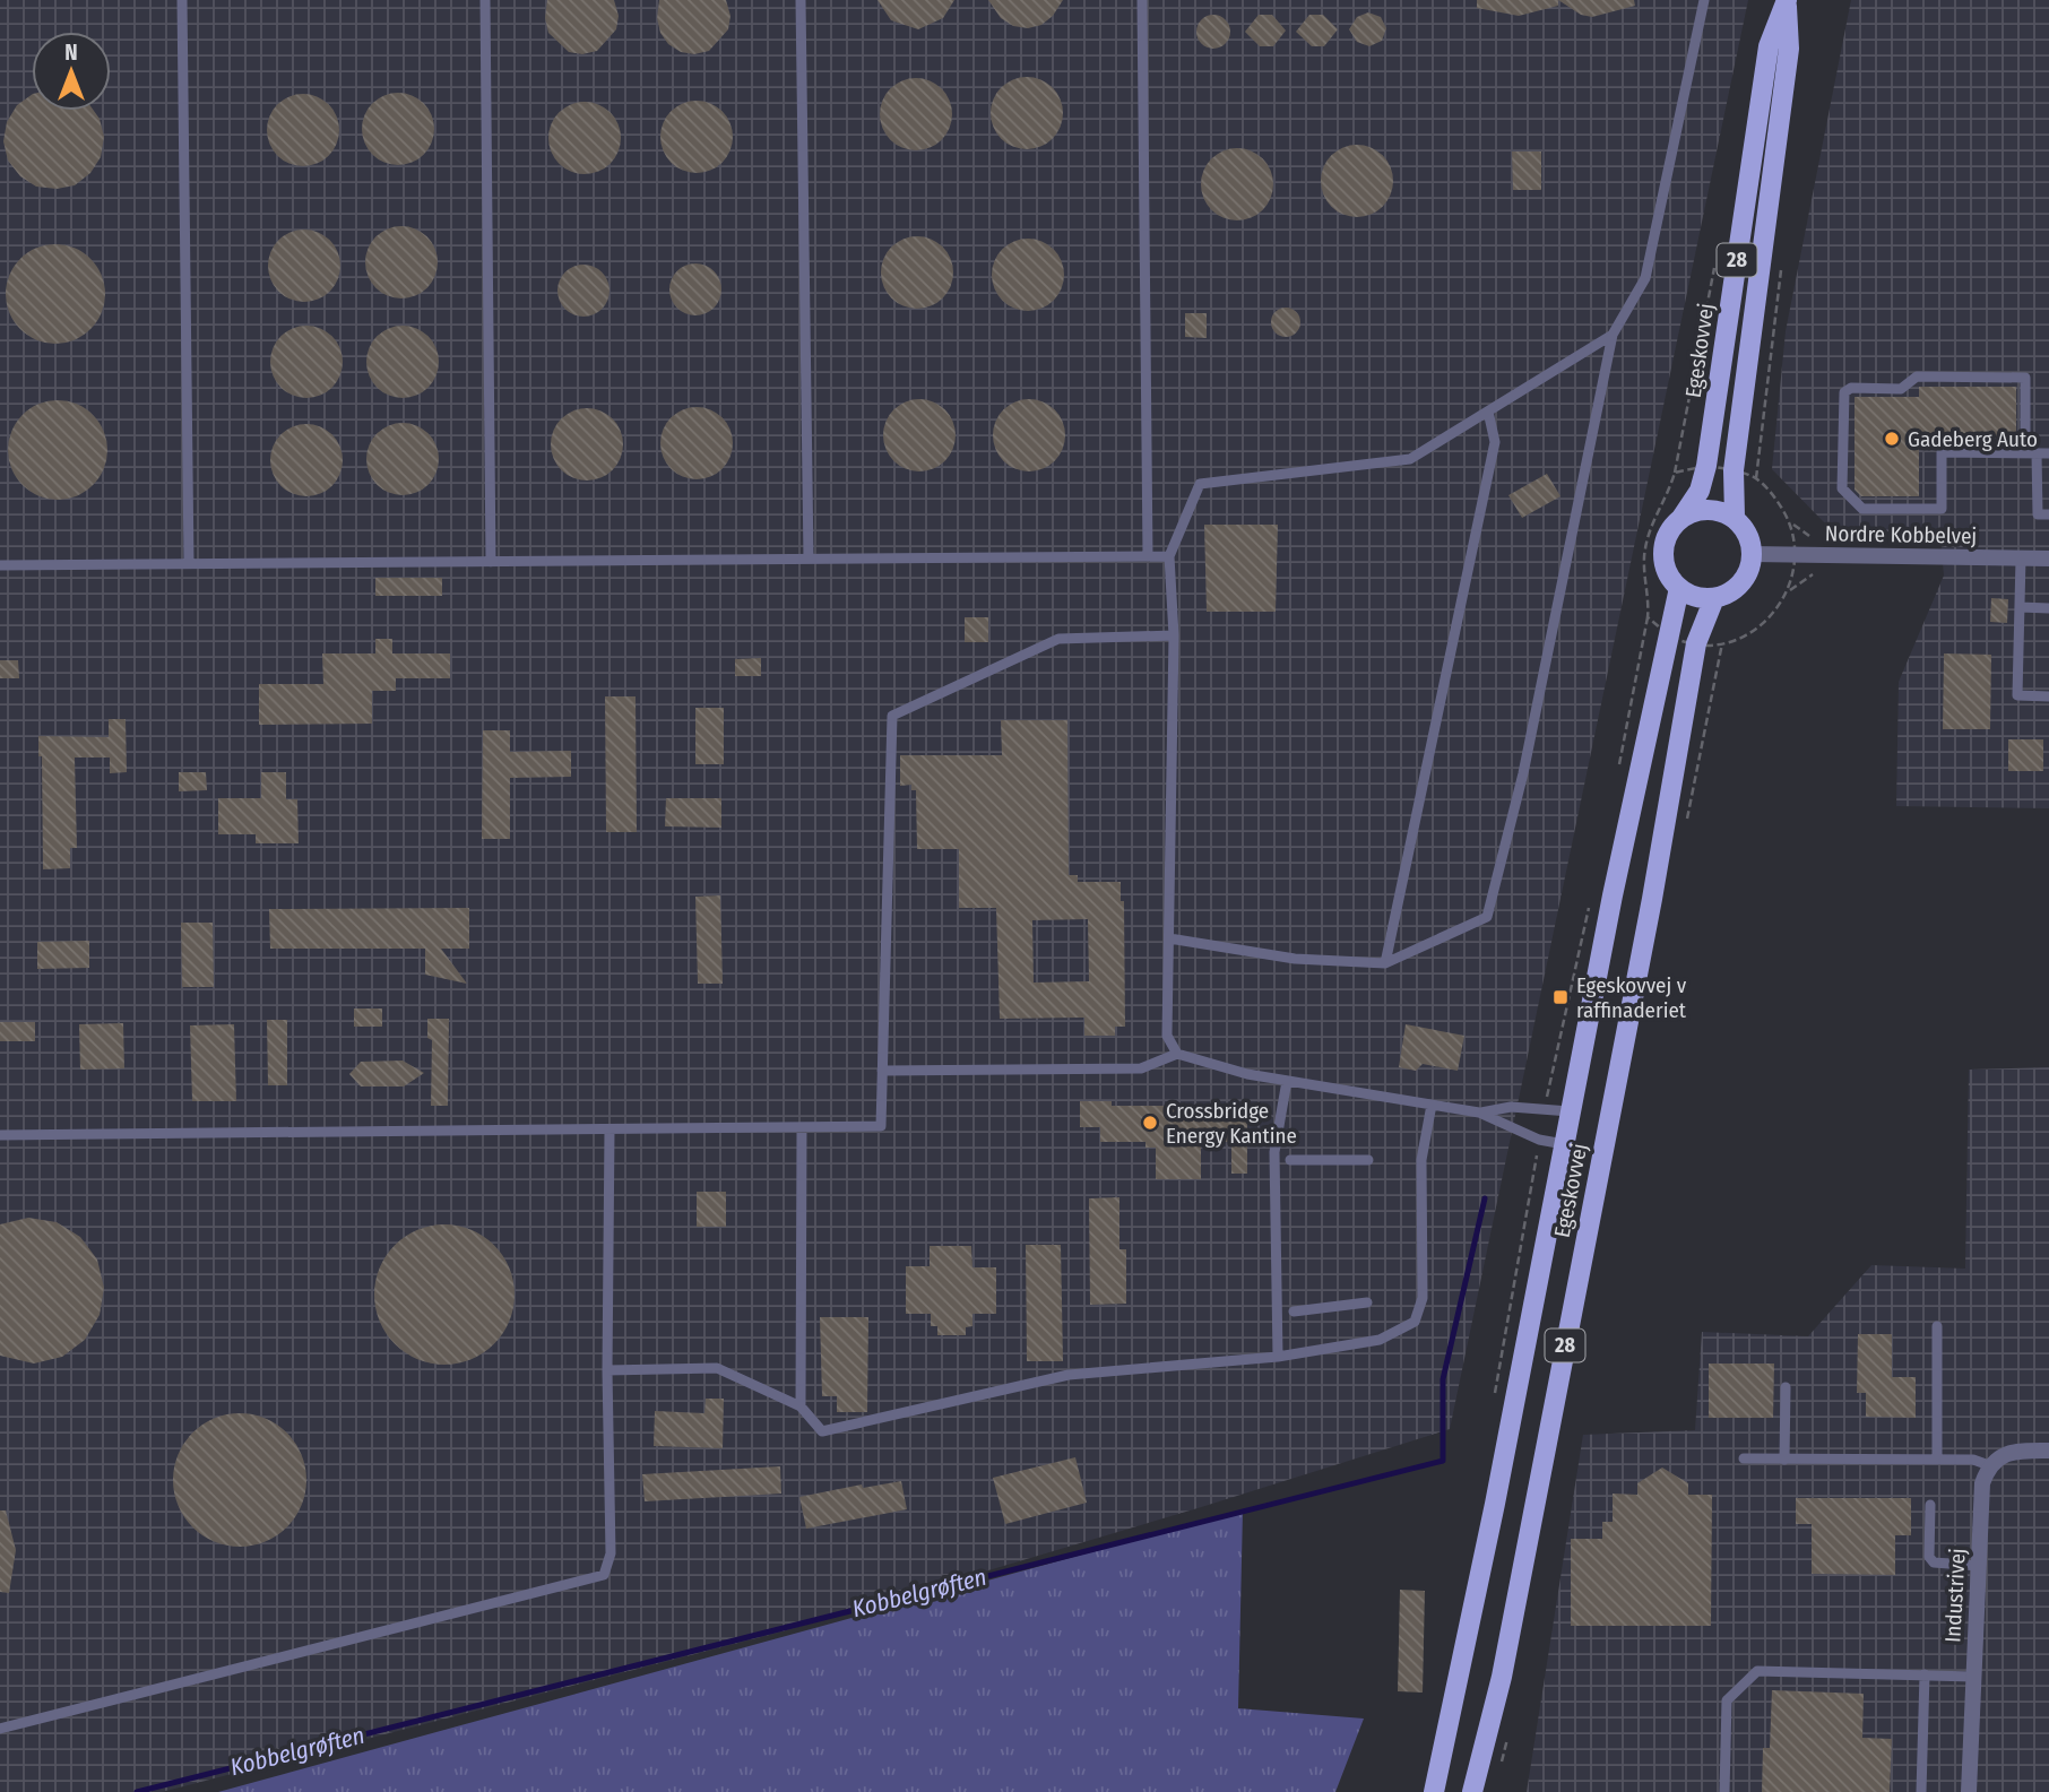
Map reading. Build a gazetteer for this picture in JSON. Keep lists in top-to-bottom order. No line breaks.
{"streets":{"main road":["28","Egeskovvej"],"street":["Nordre Kobbelvej","Industrivej"]},"crossings":[["28","Egeskovvej"],["28","Nordre Kobbelvej"],["Egeskovvej","Nordre Kobbelvej"]],"water":["Kobbelgrøften"],"places":{"other":["Gadeberg Auto","Crossbridge Energy Kantine"],"transit":["Egeskovvej v raffinaderiet"]},"north":"top"}
